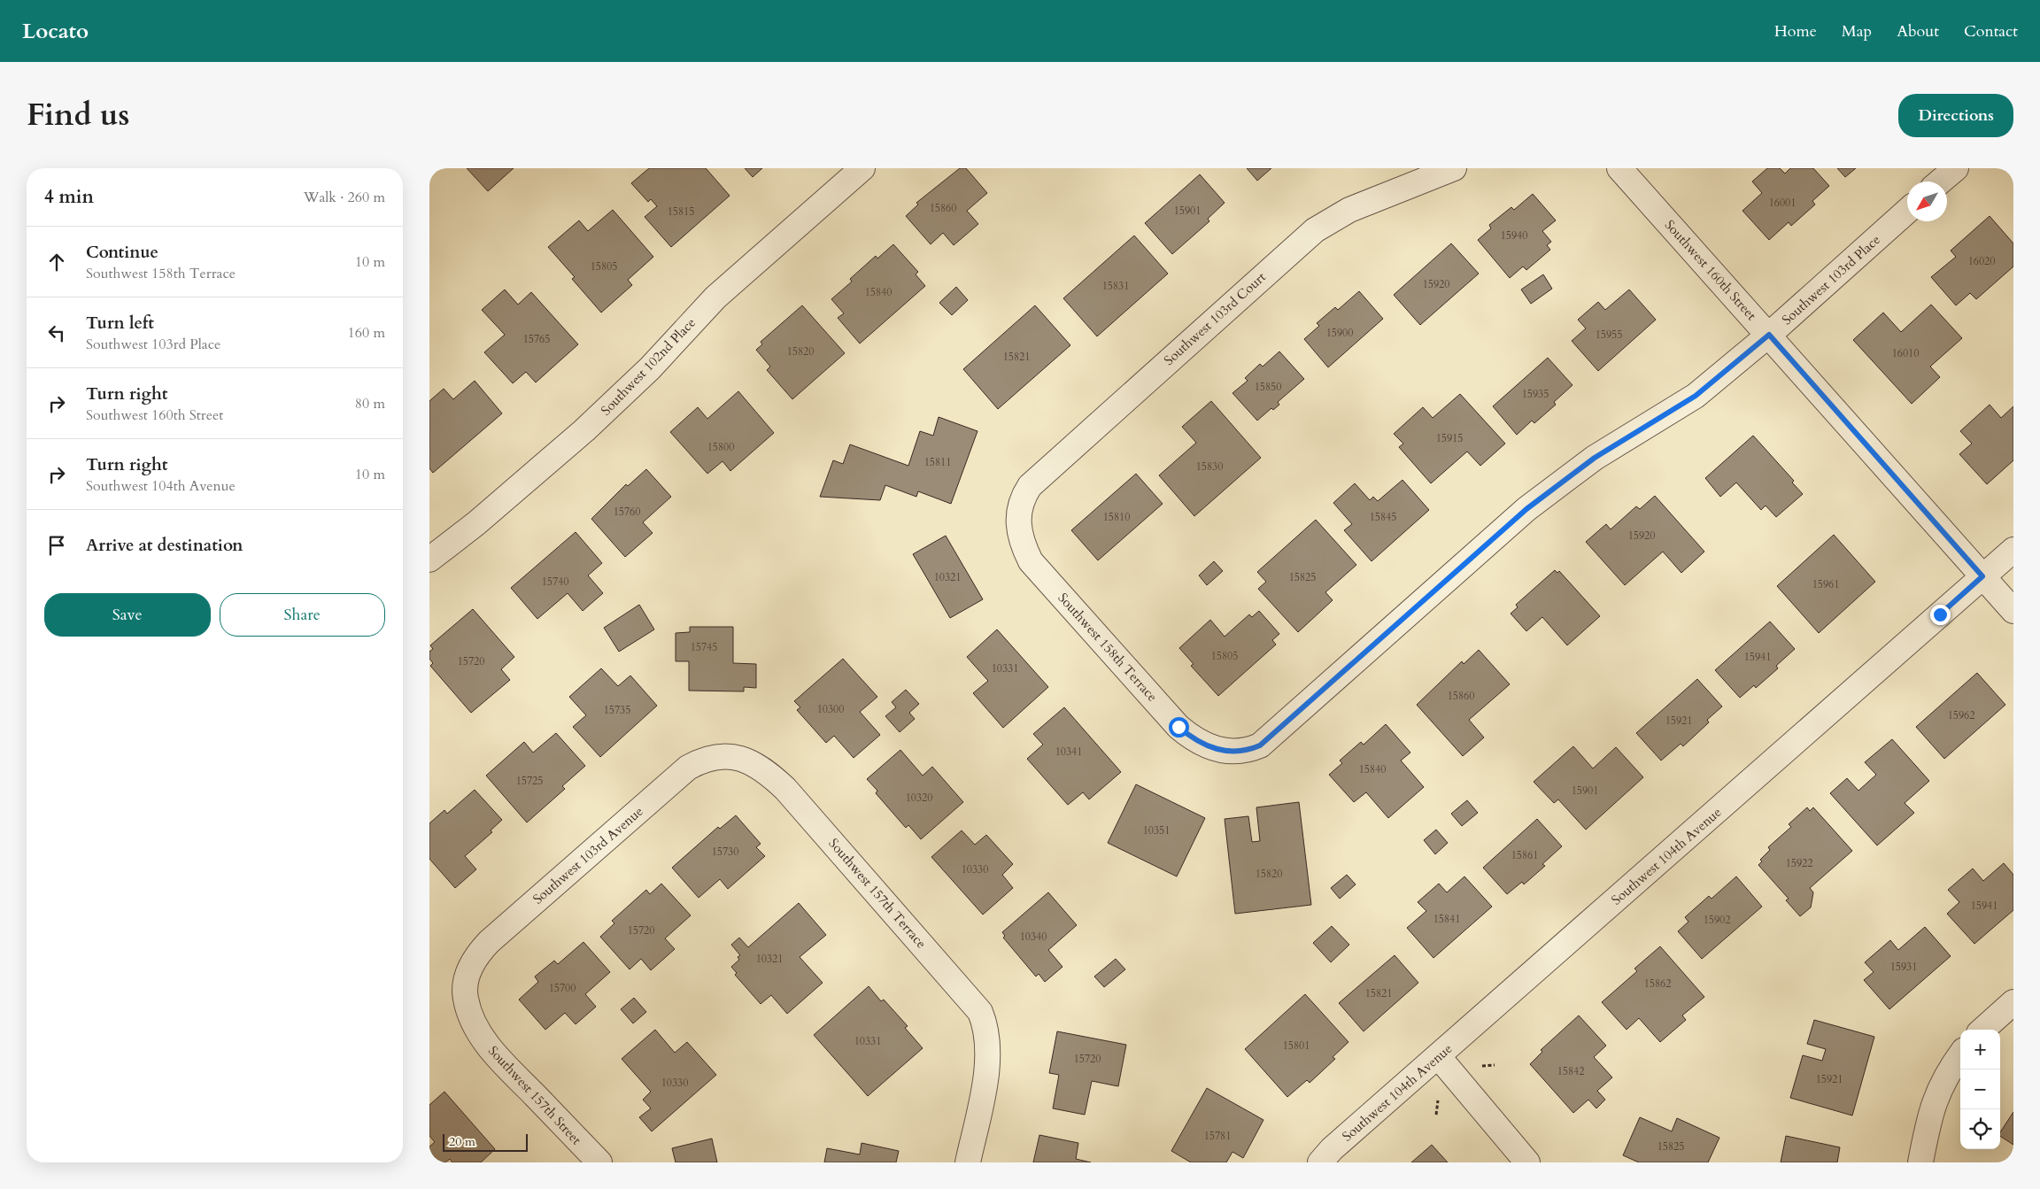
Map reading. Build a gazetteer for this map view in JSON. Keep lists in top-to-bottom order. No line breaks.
{"streets":{"street":["Southwest 160th Street","Southwest 103rd Place","Southwest 103rd Court","Southwest 102nd Place","Southwest 158th Terrace","Southwest 103rd Avenue","Southwest 104th Avenue","Southwest 157th Terrace","Southwest 157th Street"]},"crossings":[["Southwest 160th Street","Southwest 103rd Place"],["Southwest 160th Street","Southwest 104th Avenue"],["Southwest 103rd Place","Southwest 158th Terrace"],["Southwest 103rd Court","Southwest 158th Terrace"],["Southwest 103rd Avenue","Southwest 157th Terrace"],["Southwest 103rd Avenue","Southwest 157th Street"]],"house_numbers":["16001","15860","15901","15815","15940","16020","15805","15920","15831","15840","15900","15955","15765","15820","16010","15821","15850","15935","15915","15800","15811","15830","15760","15810","15845","15920","10321","15825","15740","15961","15745","15805","15941","15720","10331","15860","10300","15735","15962","15921","10341","15840","15725","15901","10320","10351","15730","15861","15922","10330","15820","15941","15841","15902","15720","10340","10321","15931","15862","15700","15821","10331","15801","15720","15842","15921","10330","15781","15825"],"scale_bar":"20 m","north":"bottom left","page":{"header":"Locato","nav":["Home","Map","About","Contact"],"title":"Find us","buttons":["Directions",["Save","Share"]],"heading":["4 min","Walk · 260 m"],"list":[["Continue","Southwest 158th Terrace","10 m"],["Turn left","Southwest 103rd Place","160 m"],["Turn right","Southwest 160th Street","80 m"],["Turn right","Southwest 104th Avenue","10 m"],"Arrive at destination"],"map_buttons":["+","−"],"scale":"20 m"}}
